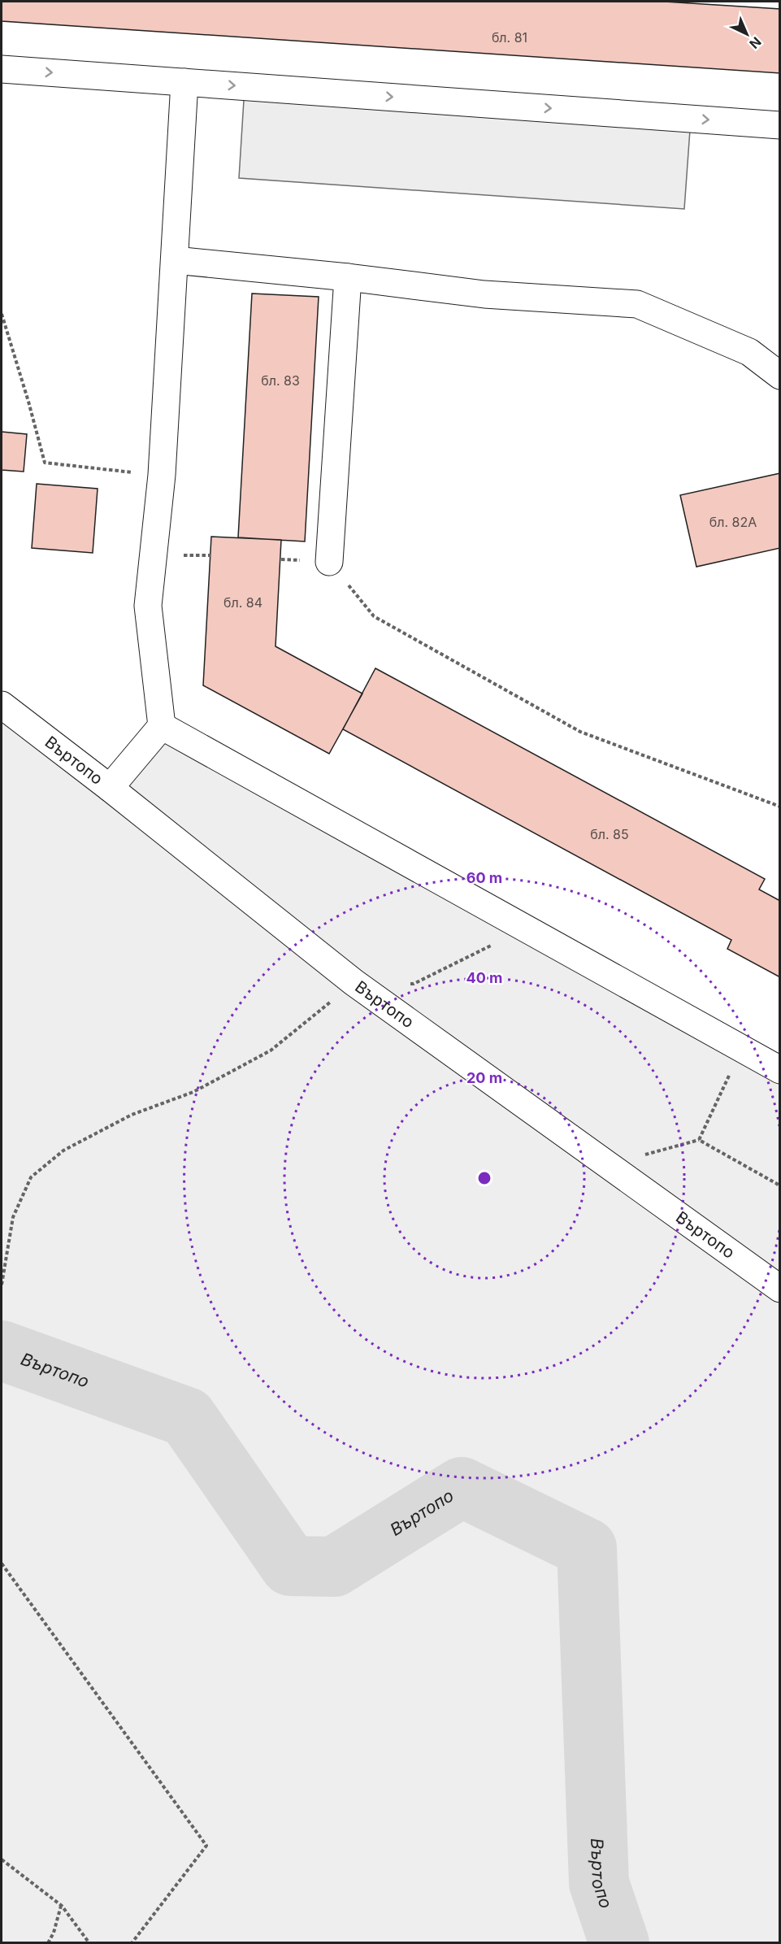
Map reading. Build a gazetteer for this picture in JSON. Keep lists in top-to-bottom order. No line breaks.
{"streets":{"street":["Въртопо"]},"water":["Въртопо"],"house_numbers":["бл. 81","бл. 83","бл. 82А","бл. 84","бл. 85"],"north":"bottom right","rings":["60 m","40 m","20 m"]}
